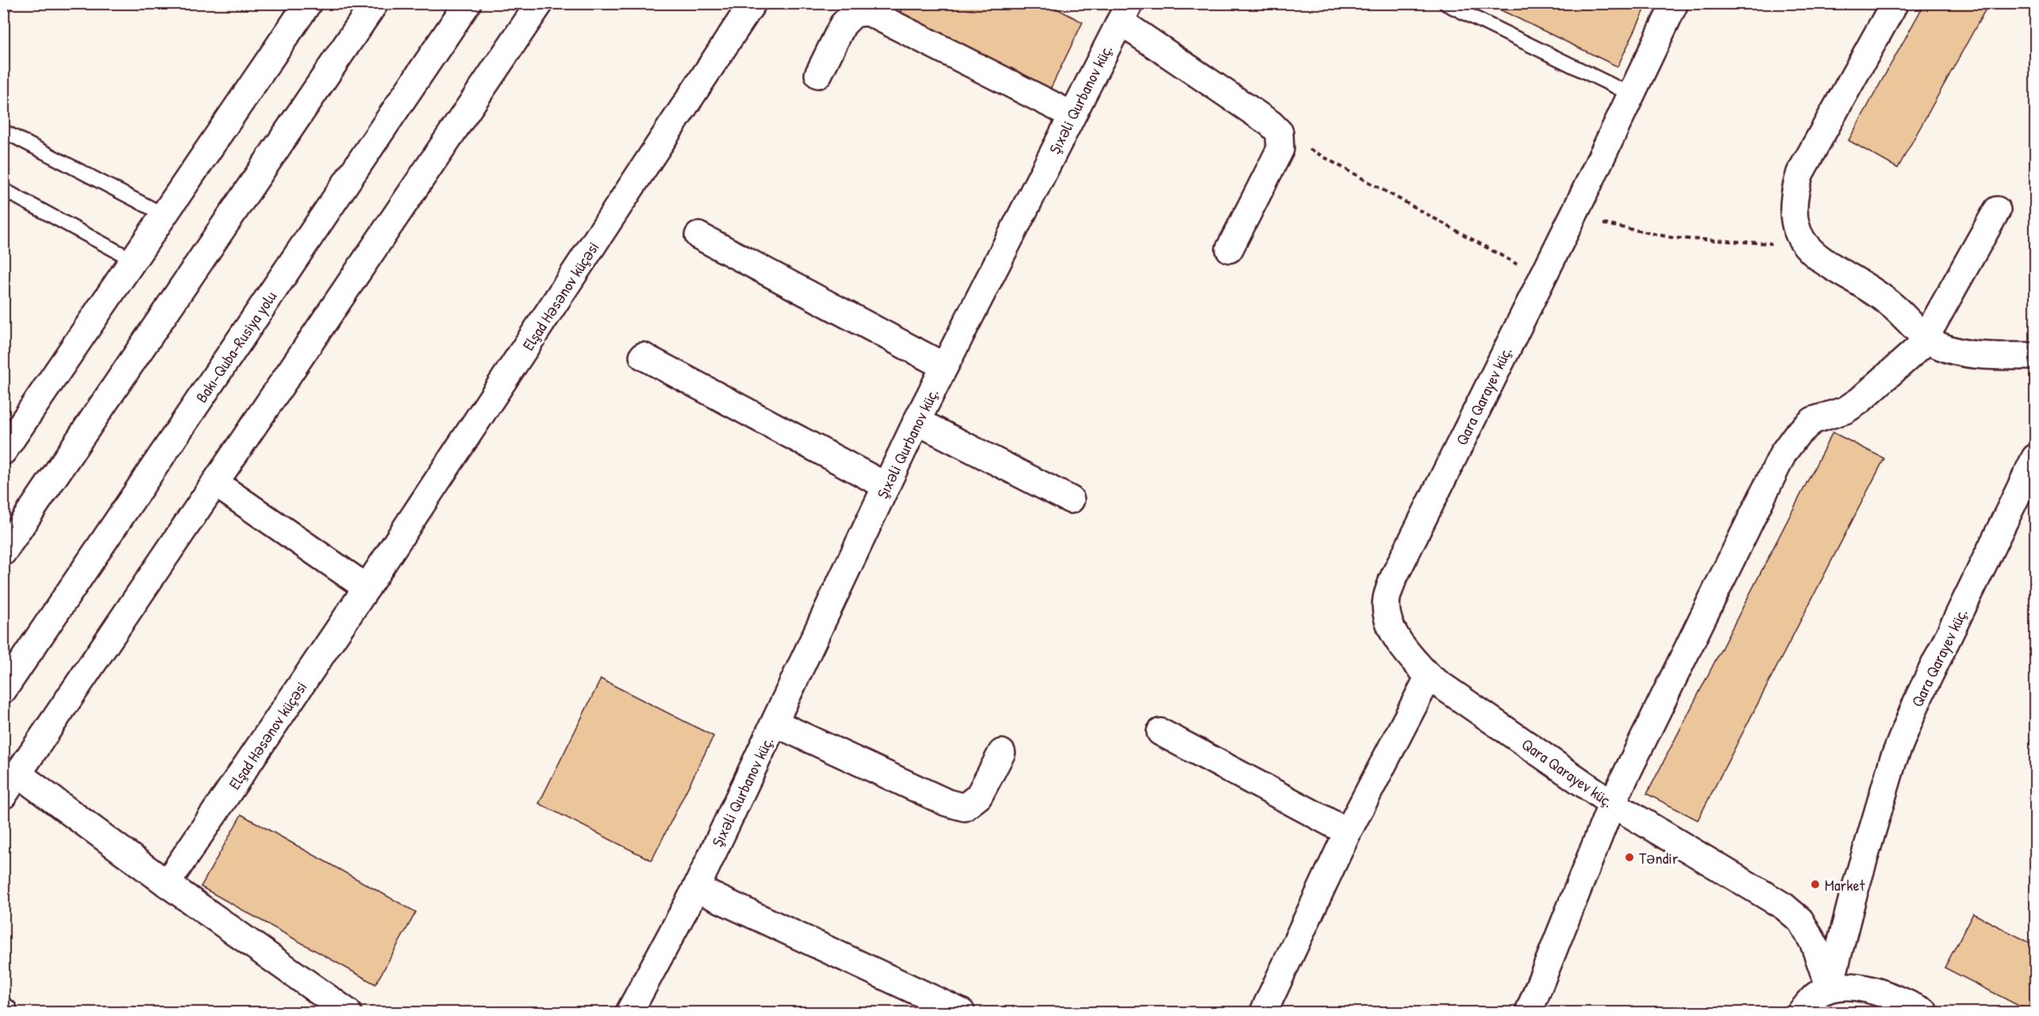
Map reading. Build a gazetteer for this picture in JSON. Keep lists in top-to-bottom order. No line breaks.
{"streets":{"main road":["Şıxəli Qurbanov küç.","Elşad Həsənov küçəsi","Bakı-Quba-Rusiya yolu","Qara Qarayev küç."]},"places":["Təndir","Market"]}
